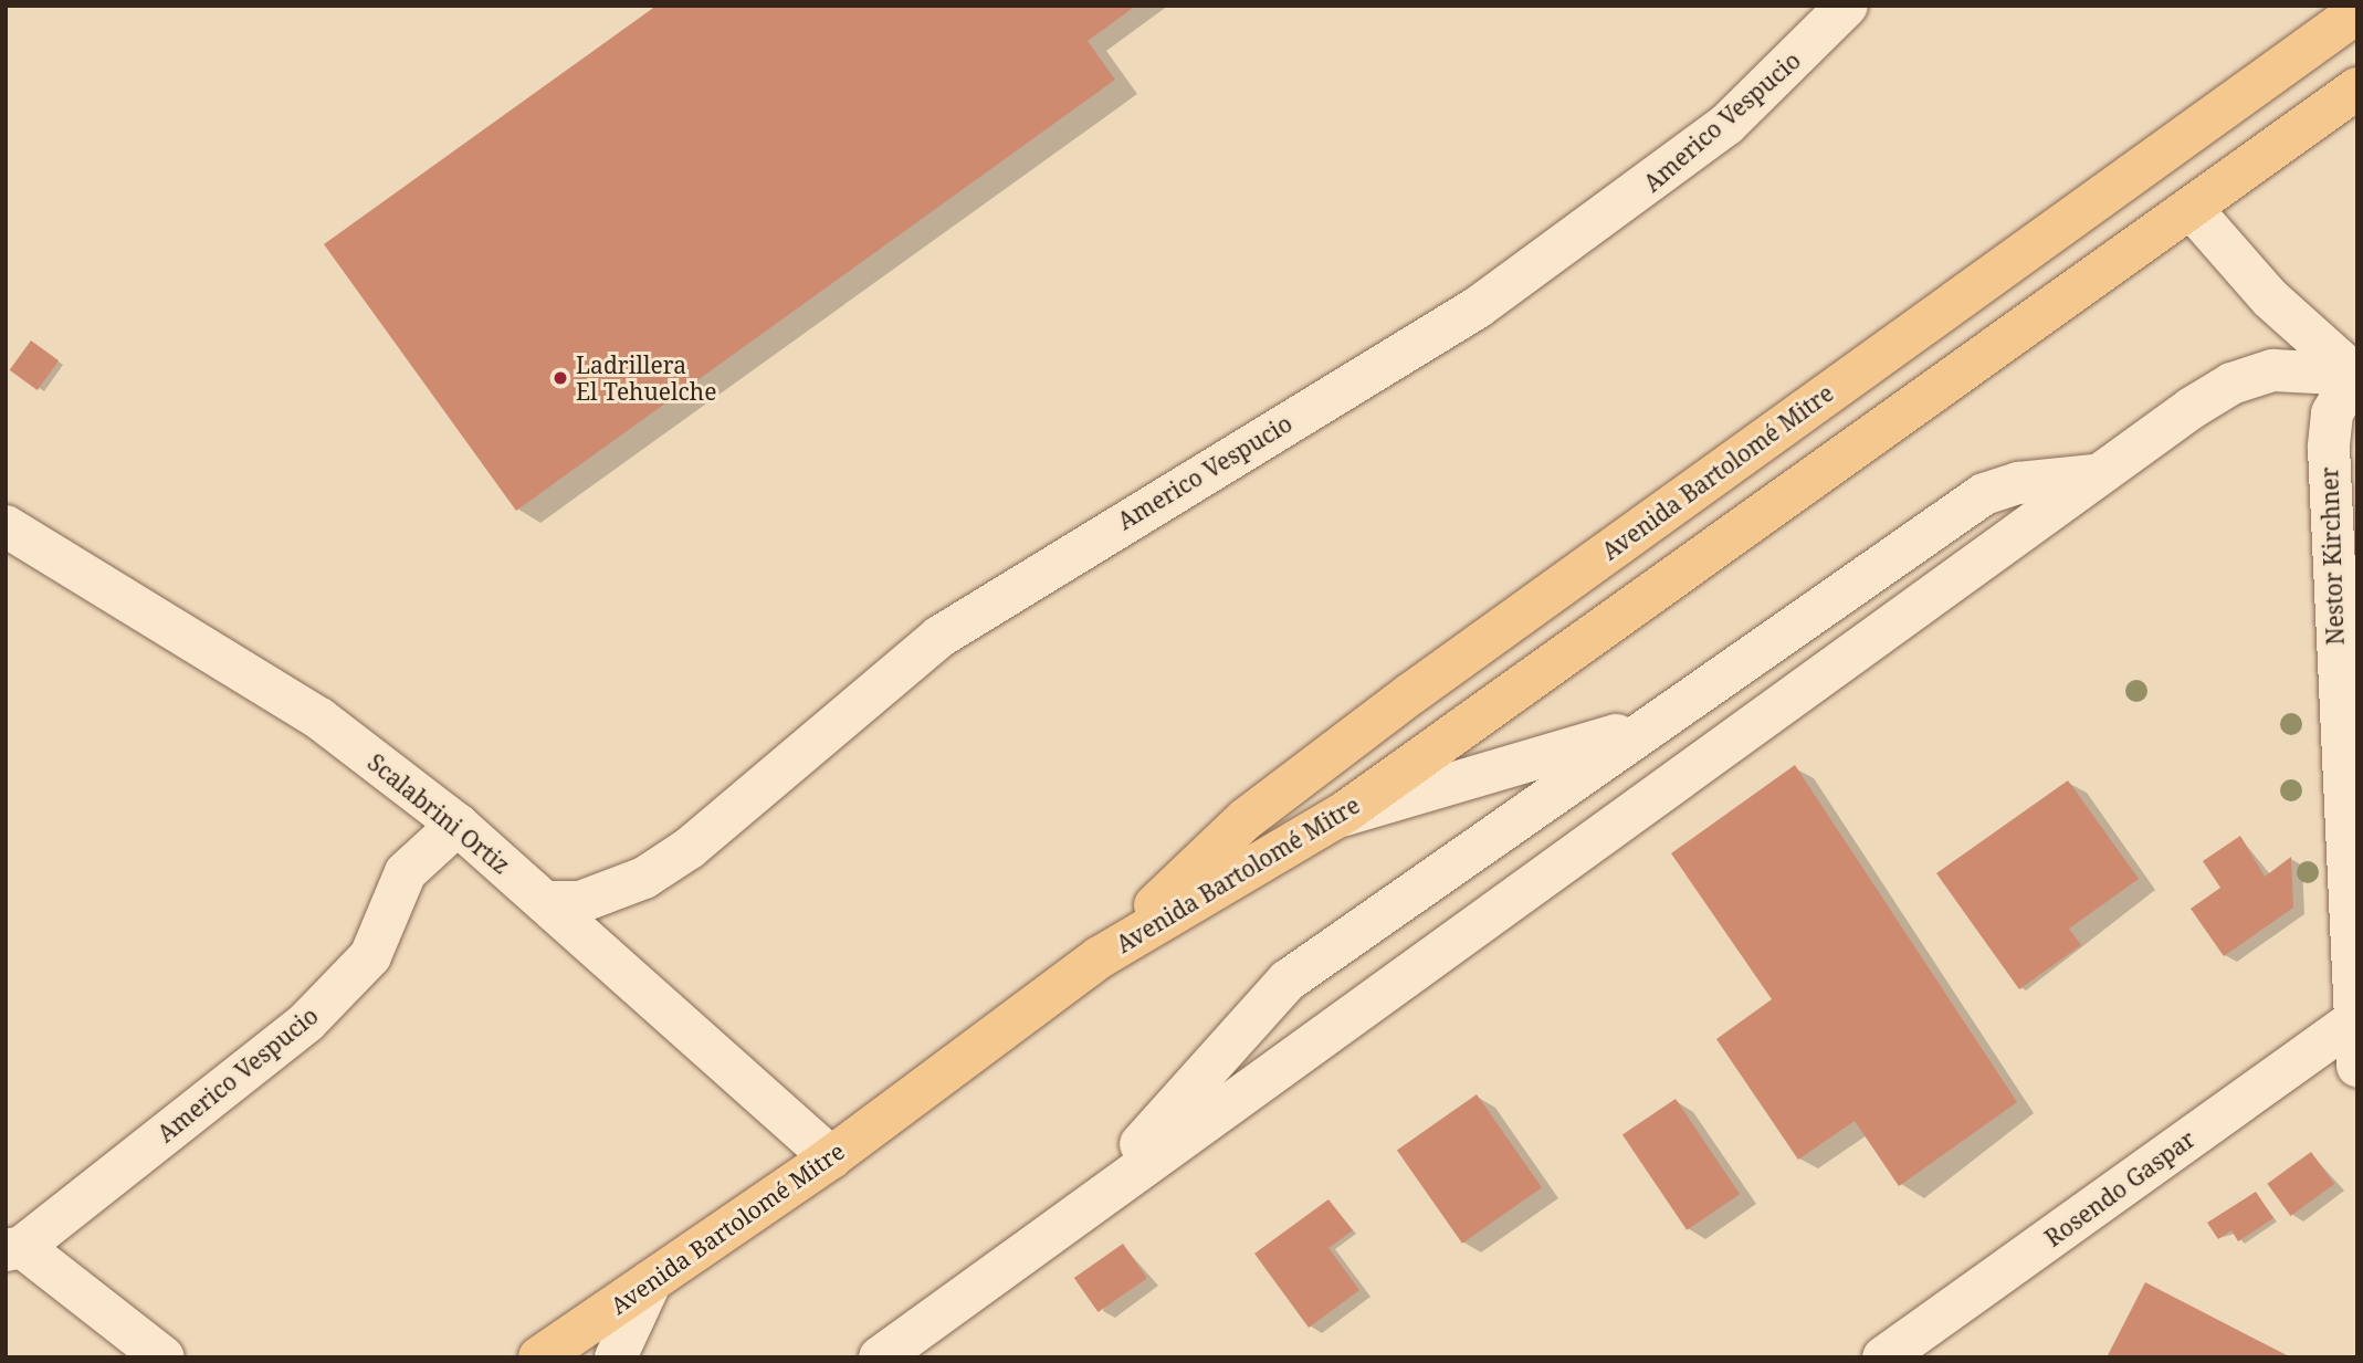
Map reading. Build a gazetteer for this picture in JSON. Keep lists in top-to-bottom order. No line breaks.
{"streets":{"main road":["Avenida Bartolomé Mitre"],"street":["Americo Vespucio","Nestor Kirchner","Scalabrini Ortiz","Rosendo Gaspar"]},"crossings":[["Americo Vespucio","Scalabrini Ortiz"],["Avenida Bartolomé Mitre","Scalabrini Ortiz"],["Nestor Kirchner","Rosendo Gaspar"]],"places":["Ladrillera El Tehuelche"]}
